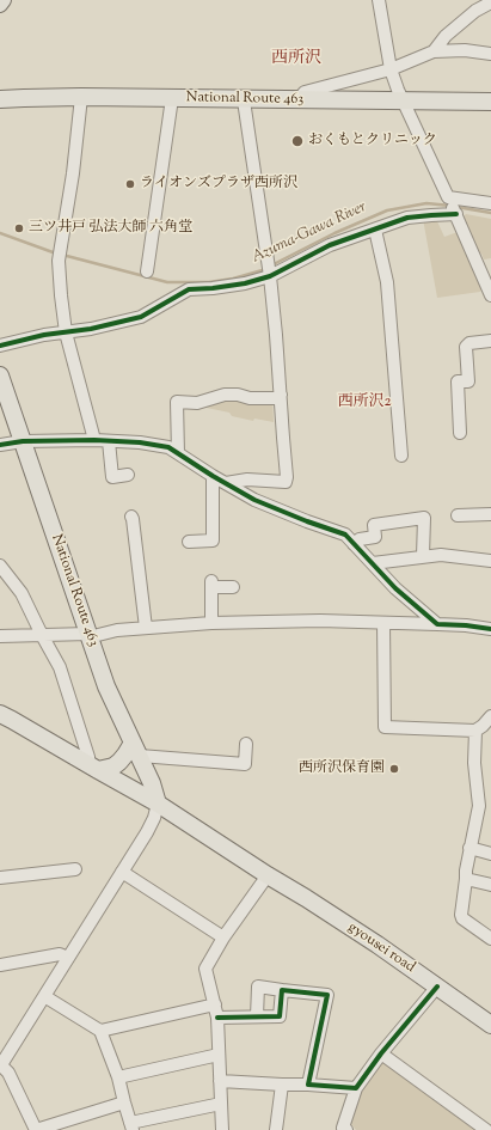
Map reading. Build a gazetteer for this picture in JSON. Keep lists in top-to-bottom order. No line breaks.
{"streets":{"highway":["National Route 463","gyousei road"]},"districts":["西所沢","西所沢2"],"water":["Azuma-Gawa River"],"places":["おくもとクリニック","ライオンズプラザ西所沢","三ツ井戸 弘法大師 六角堂","西所沢保育園"]}
